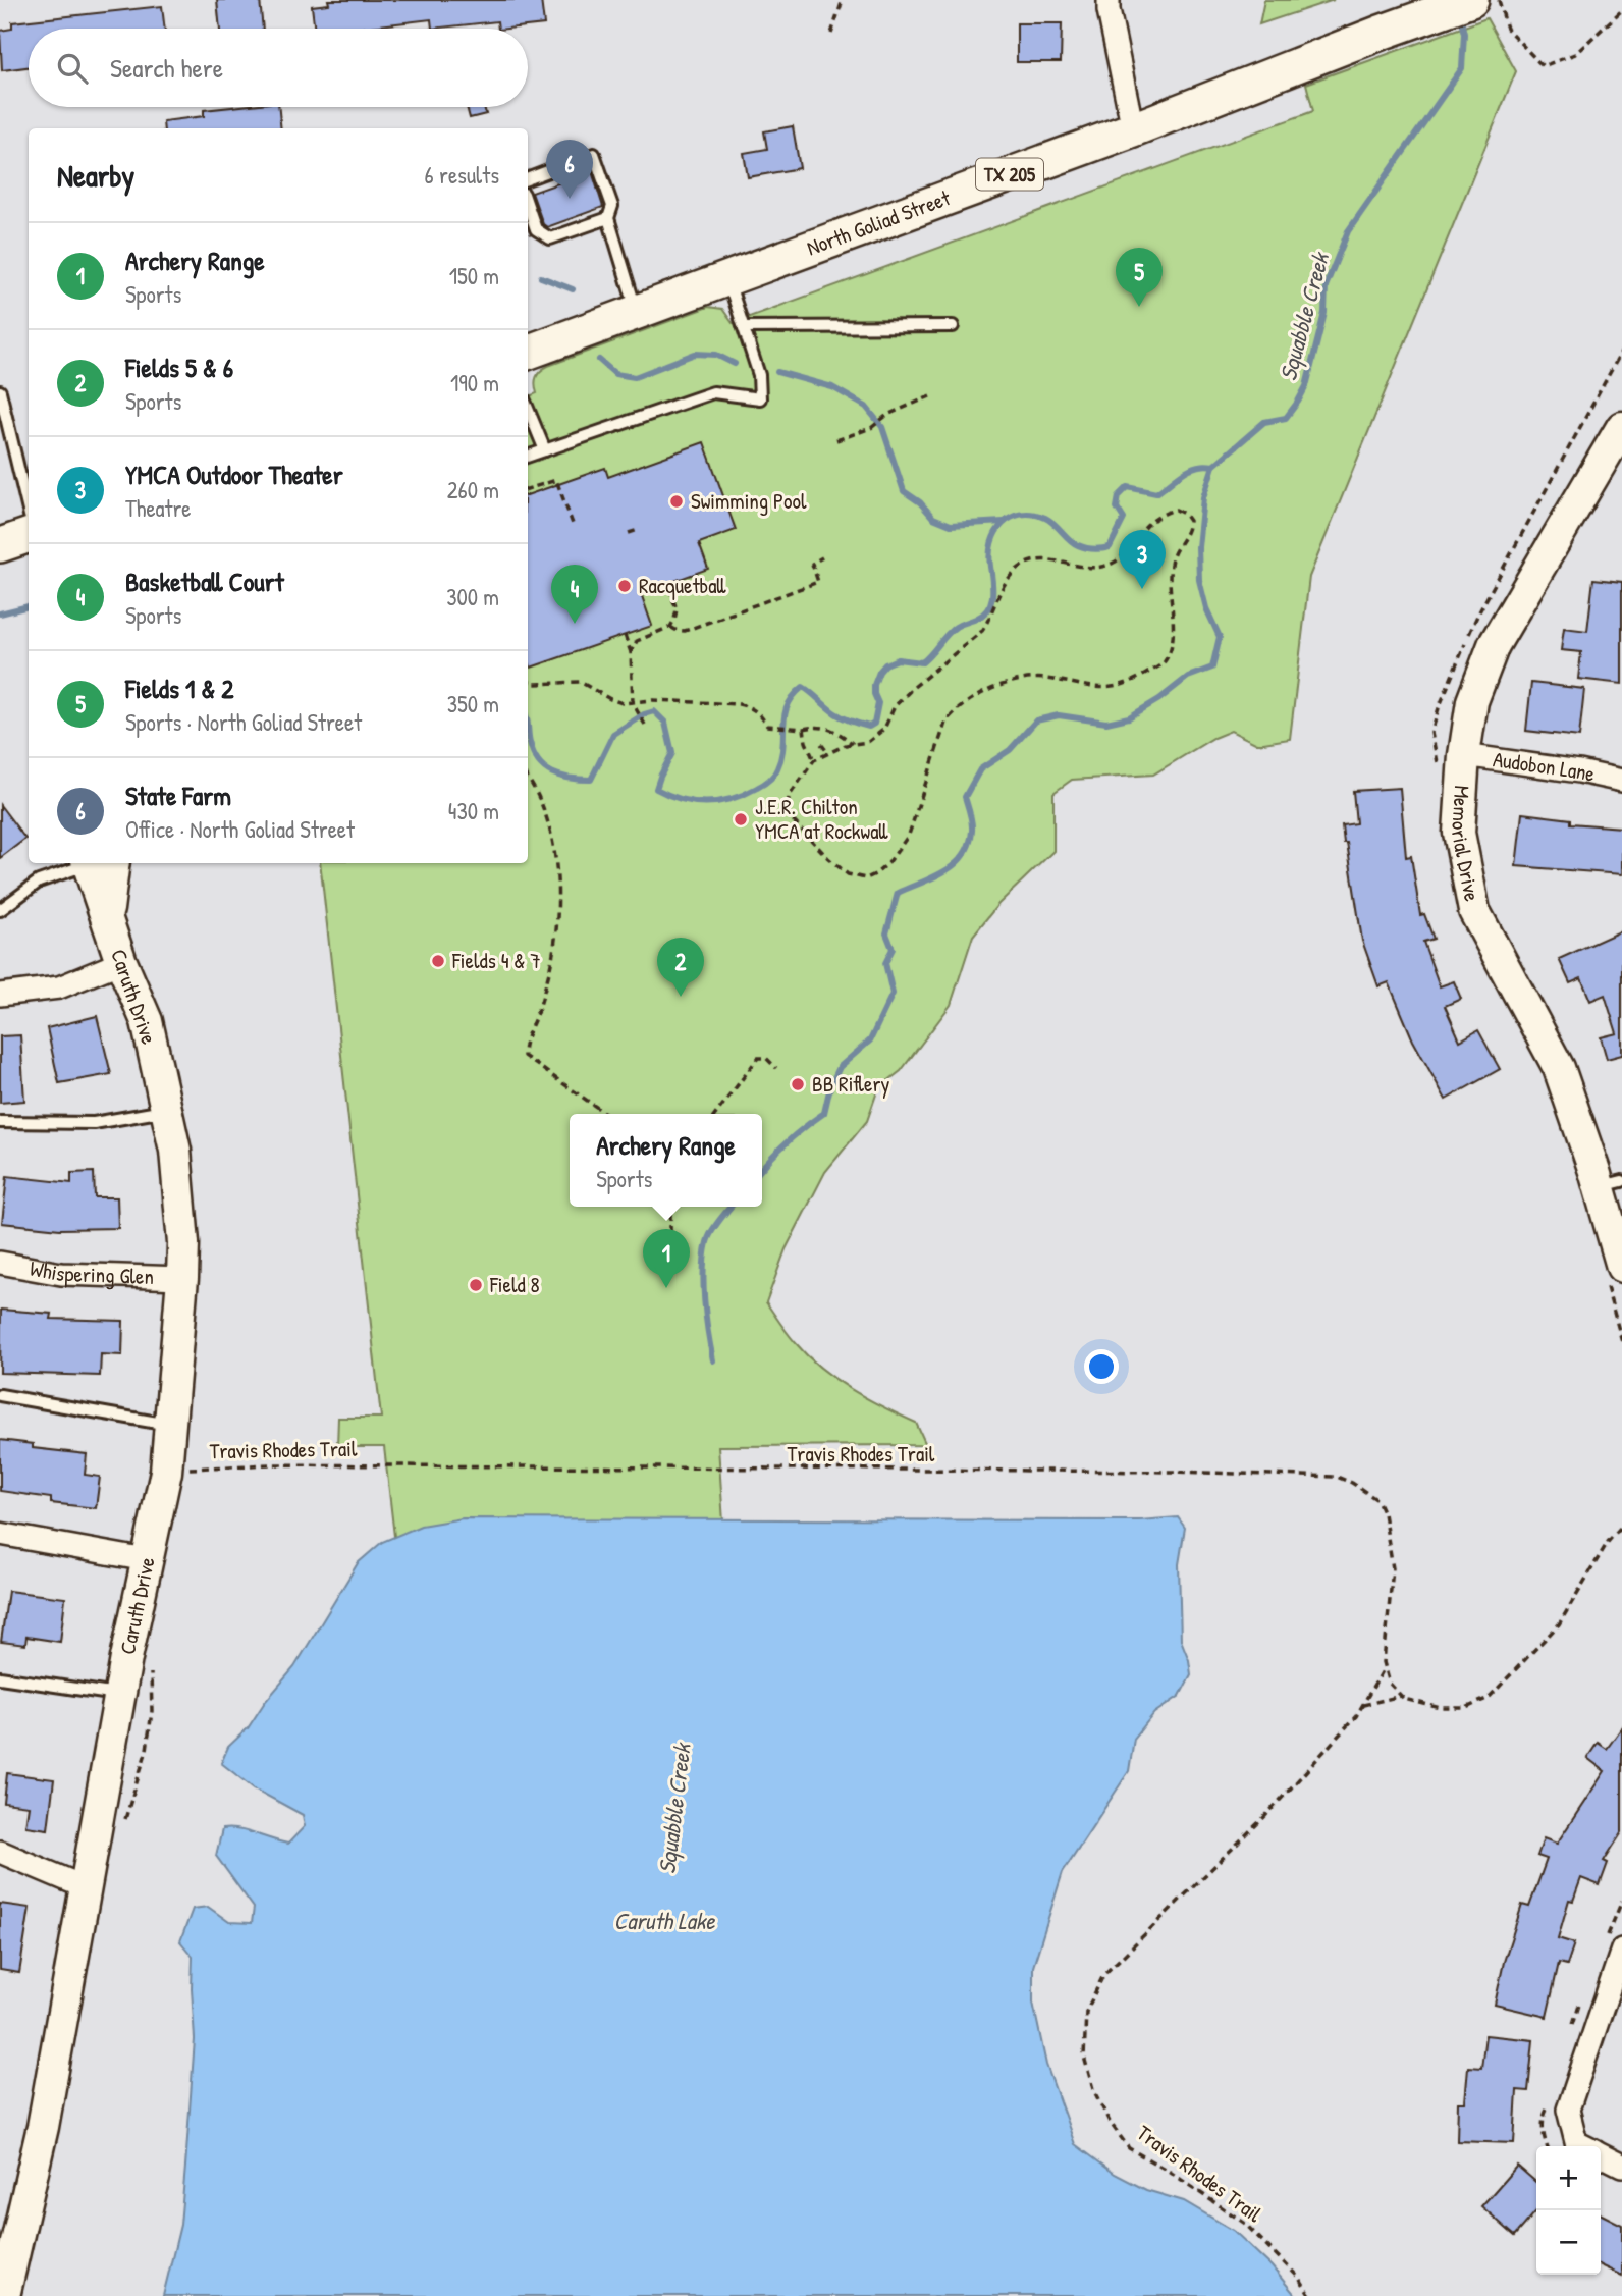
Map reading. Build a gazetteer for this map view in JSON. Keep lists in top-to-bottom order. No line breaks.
{"streets":{"main road":["TX 205","North Goliad Street"],"street":["Audobon Lane","Memorial Drive","Caruth Drive","Whispering Glen"],"path":["Travis Rhodes Trail"]},"crossings":[["Audobon Lane","Memorial Drive"],["Caruth Drive","Whispering Glen"],["Caruth Drive","Travis Rhodes Trail"]],"water":["Squabble Creek","Caruth Lake"],"places":["Swimming Pool","Racquetball","J.E.R. Chilton YMCA at Rockwall","Fields 4 & 7","BB Riflery","Field 8"],"page":{"search":"Search here","heading":["Nearby","6 results"],"pins":["6","5","3","4","2","1"],"list":[{"mark":"1","name":"Archery Range","note":"Sports","value":"150 m"},{"mark":"2","name":"Fields 5 & 6","note":"Sports","value":"190 m"},{"mark":"3","name":"YMCA Outdoor Theater","note":"Theatre","value":"260 m"},{"mark":"4","name":"Basketball Court","note":"Sports","value":"300 m"},{"mark":"5","name":"Fields 1 & 2","note":"Sports · North Goliad Street","value":"350 m"},{"mark":"6","name":"State Farm","note":"Office · North Goliad Street","value":"430 m"}],"popup":["Archery Range","Sports"],"map_buttons":["+","−"]}}
